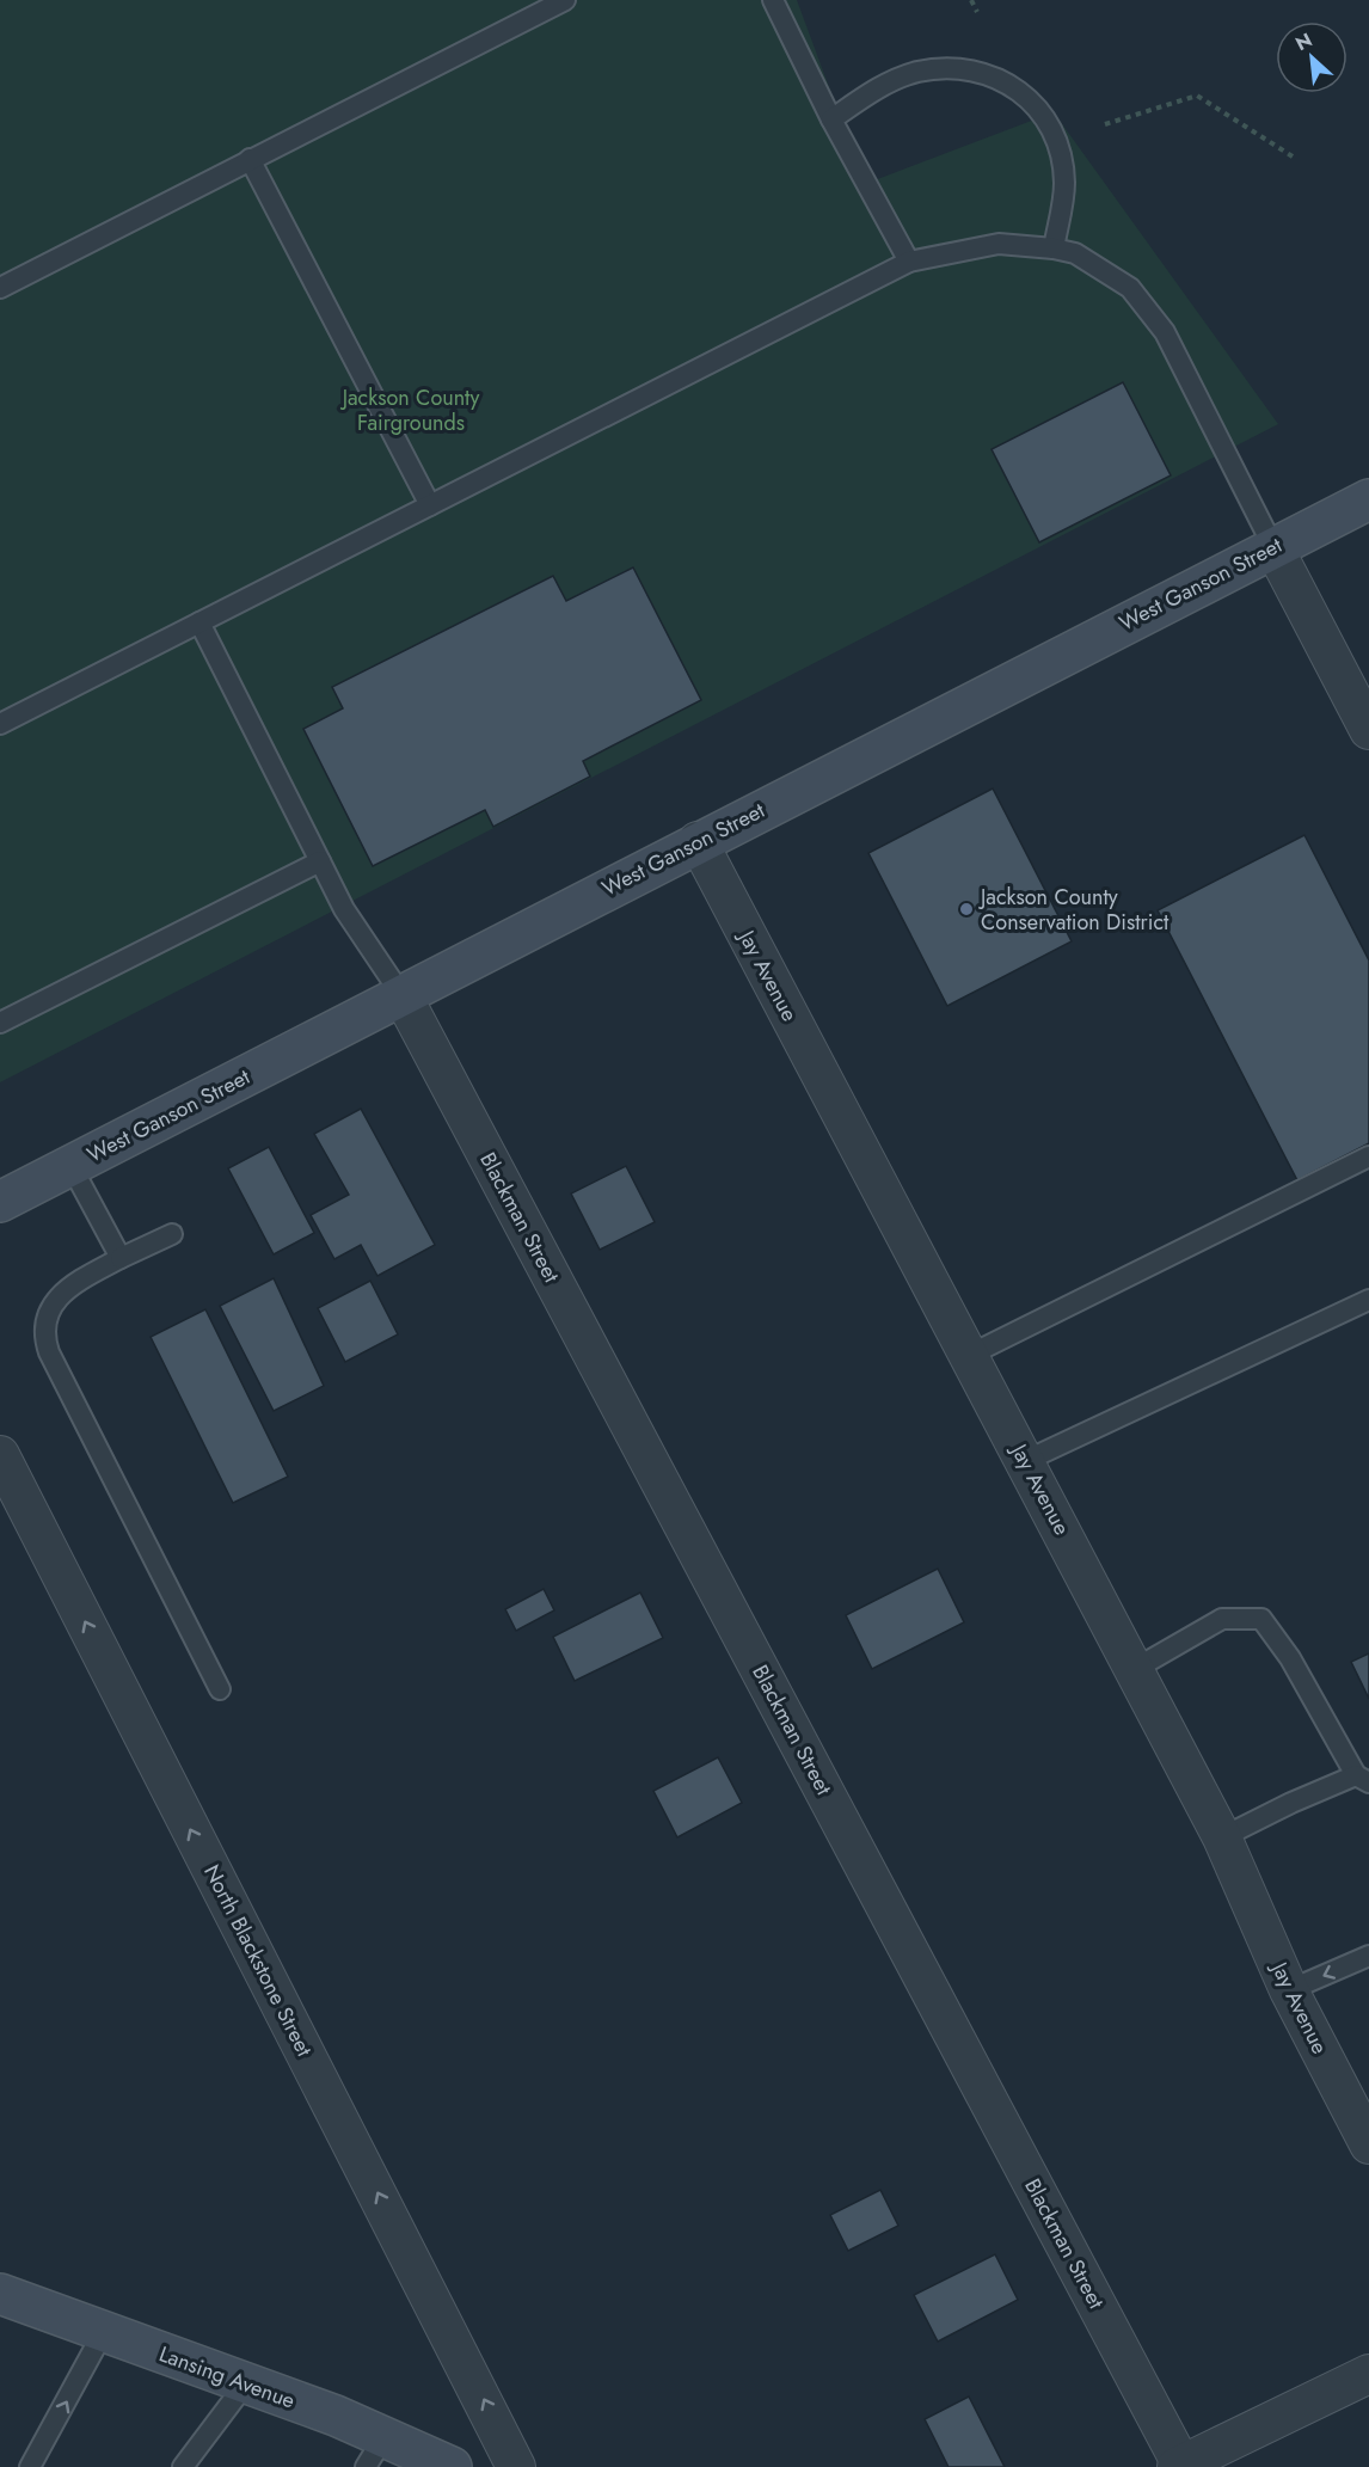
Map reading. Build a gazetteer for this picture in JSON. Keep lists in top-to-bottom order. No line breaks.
{"streets":{"street":["West Ganson Street","Jay Avenue","Blackman Street","North Blackstone Street","Lansing Avenue"]},"crossings":[["West Ganson Street","Jay Avenue"],["West Ganson Street","Blackman Street"]],"one_way":["North Blackstone Street"],"parks":["Jackson County Fairgrounds"],"places":["Jackson County Conservation District"],"north":"top left"}
